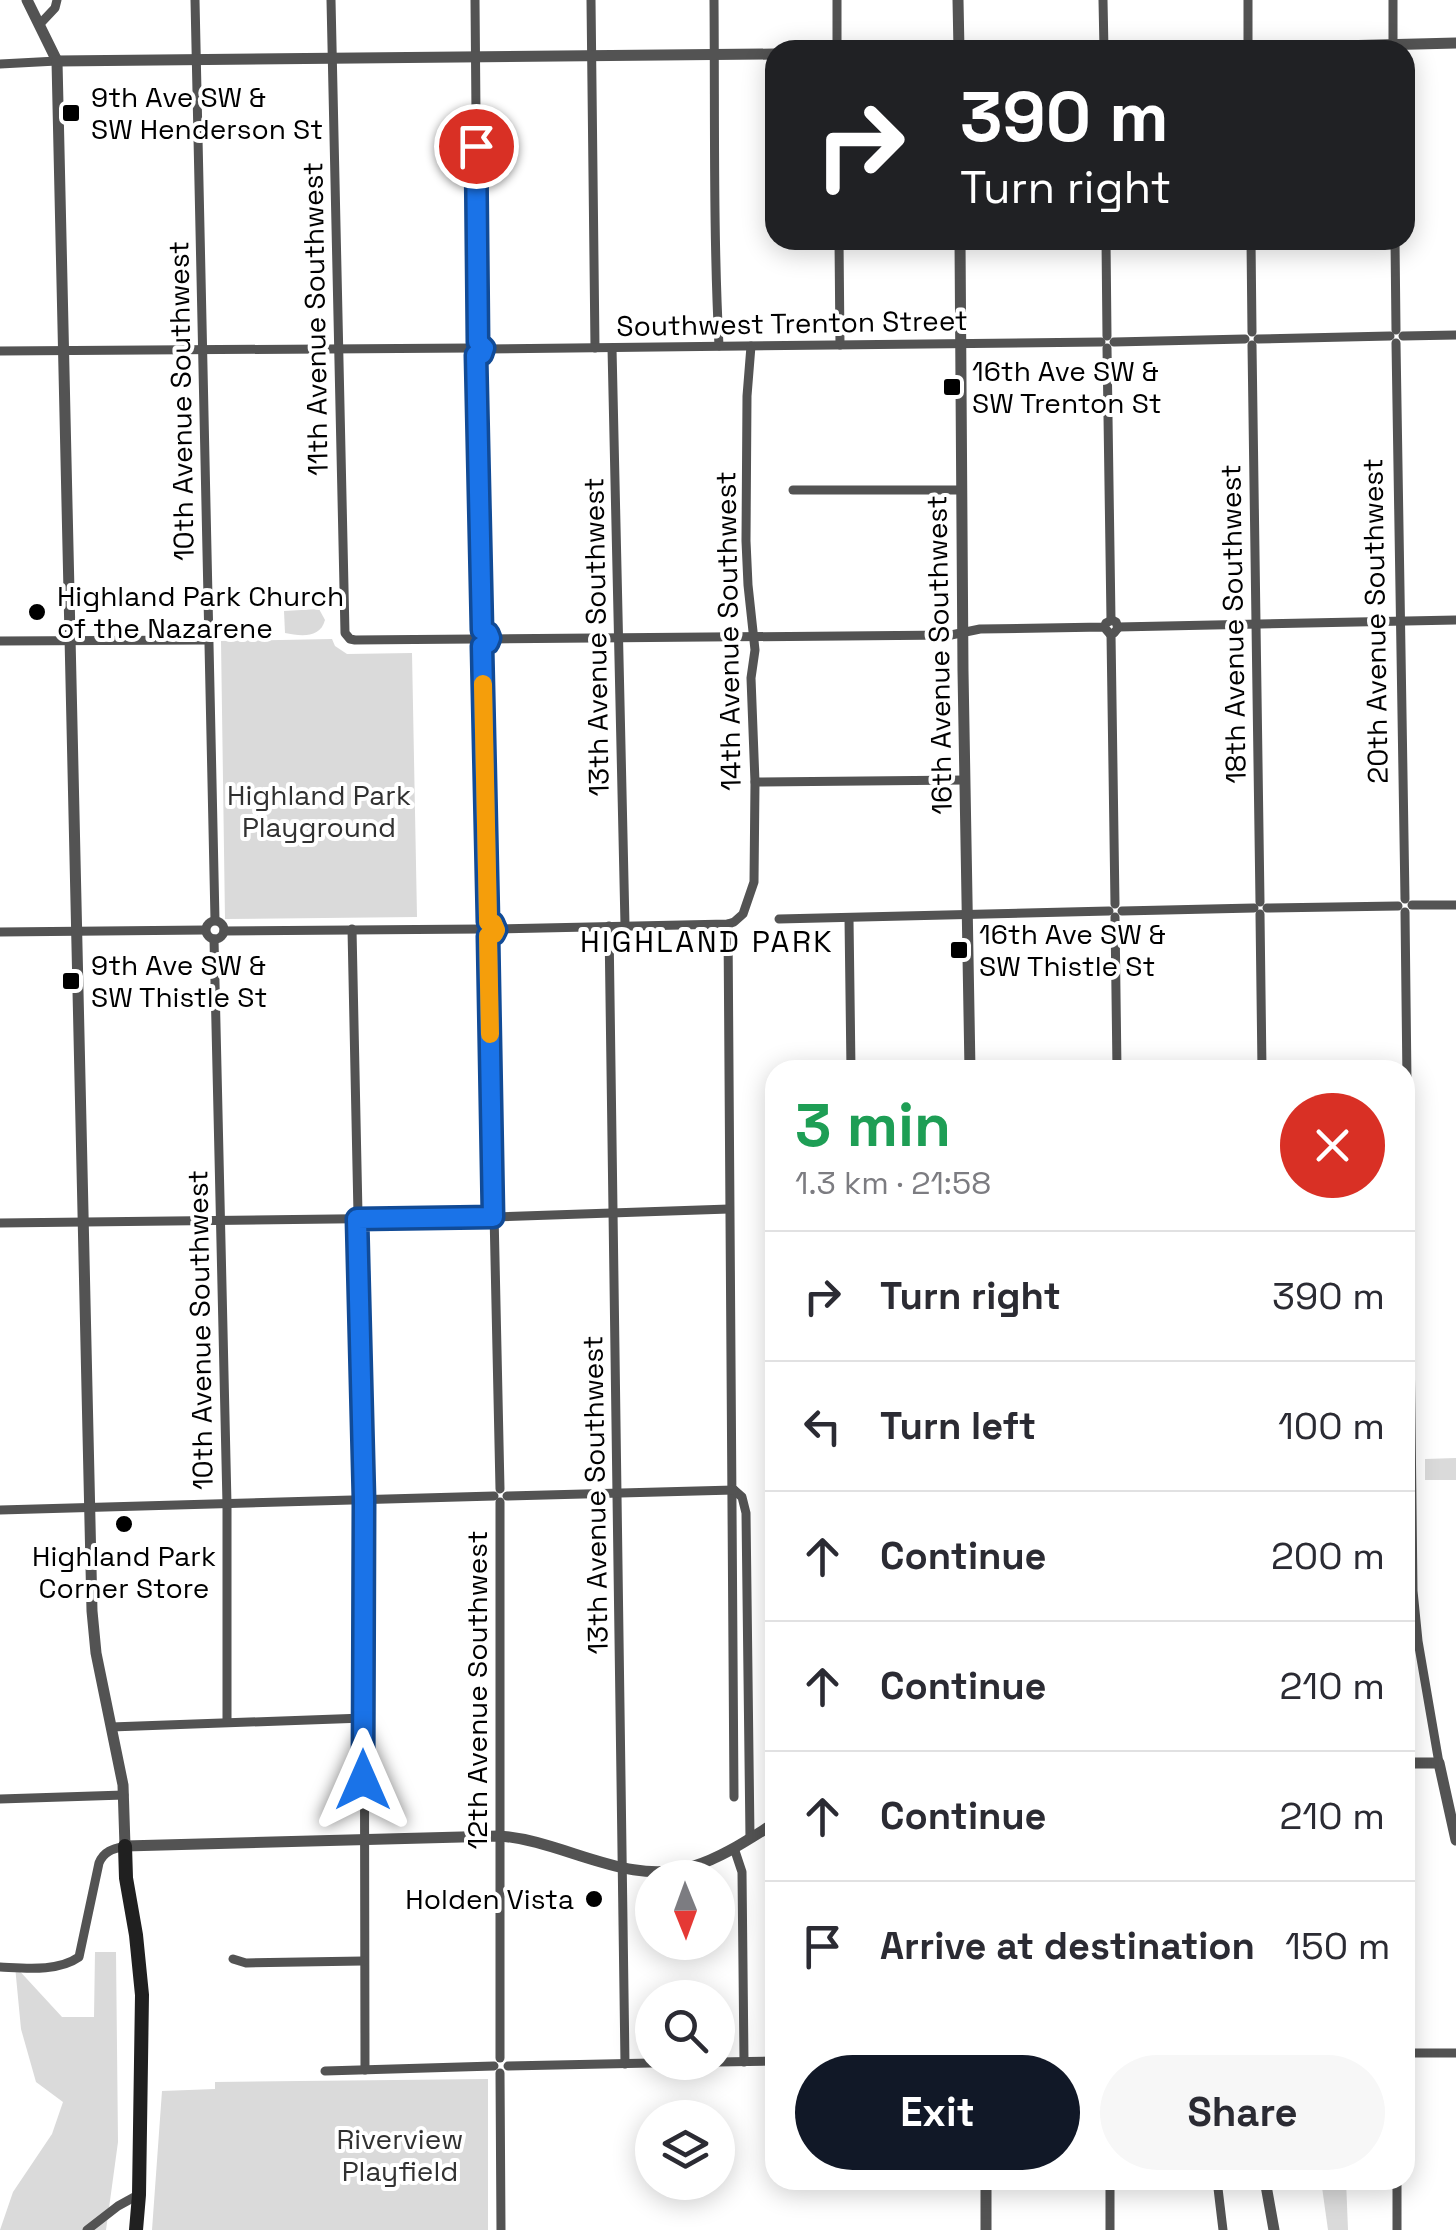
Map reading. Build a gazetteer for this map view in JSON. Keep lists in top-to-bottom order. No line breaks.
{"streets":{"street":["11th Avenue Southwest","Southwest Trenton Street","10th Avenue Southwest","20th Avenue Southwest","18th Avenue Southwest","14th Avenue Southwest","13th Avenue Southwest","16th Avenue Southwest","12th Avenue Southwest"]},"crossings":[["11th Avenue Southwest","Southwest Trenton Street"],["11th Avenue Southwest","12th Avenue Southwest"],["Southwest Trenton Street","10th Avenue Southwest"],["Southwest Trenton Street","20th Avenue Southwest"],["Southwest Trenton Street","18th Avenue Southwest"],["Southwest Trenton Street","14th Avenue Southwest"],["Southwest Trenton Street","13th Avenue Southwest"],["Southwest Trenton Street","16th Avenue Southwest"]],"districts":["HIGHLAND PARK"],"parks":["Highland Park Playground","Riverview Playfield"],"places":{"transit":["9th Ave SW & SW Henderson St","16th Ave SW & SW Trenton St","16th Ave SW & SW Thistle St","9th Ave SW & SW Thistle St"],"other":["Highland Park Church of the Nazarene","Highland Park Corner Store","Holden Vista"]},"north":"bottom","page":{"turn":["390 m","Turn right"],"heading":["3 min","1.3 km · 21:58"],"list":[{"name":"Turn right","value":"390 m"},{"name":"Turn left","value":"100 m"},{"name":"Continue","value":"200 m"},{"name":"Continue","value":"210 m"},{"name":"Continue","value":"210 m"},{"name":"Arrive at destination","value":"150 m"}],"buttons":["Exit","Share"]}}
